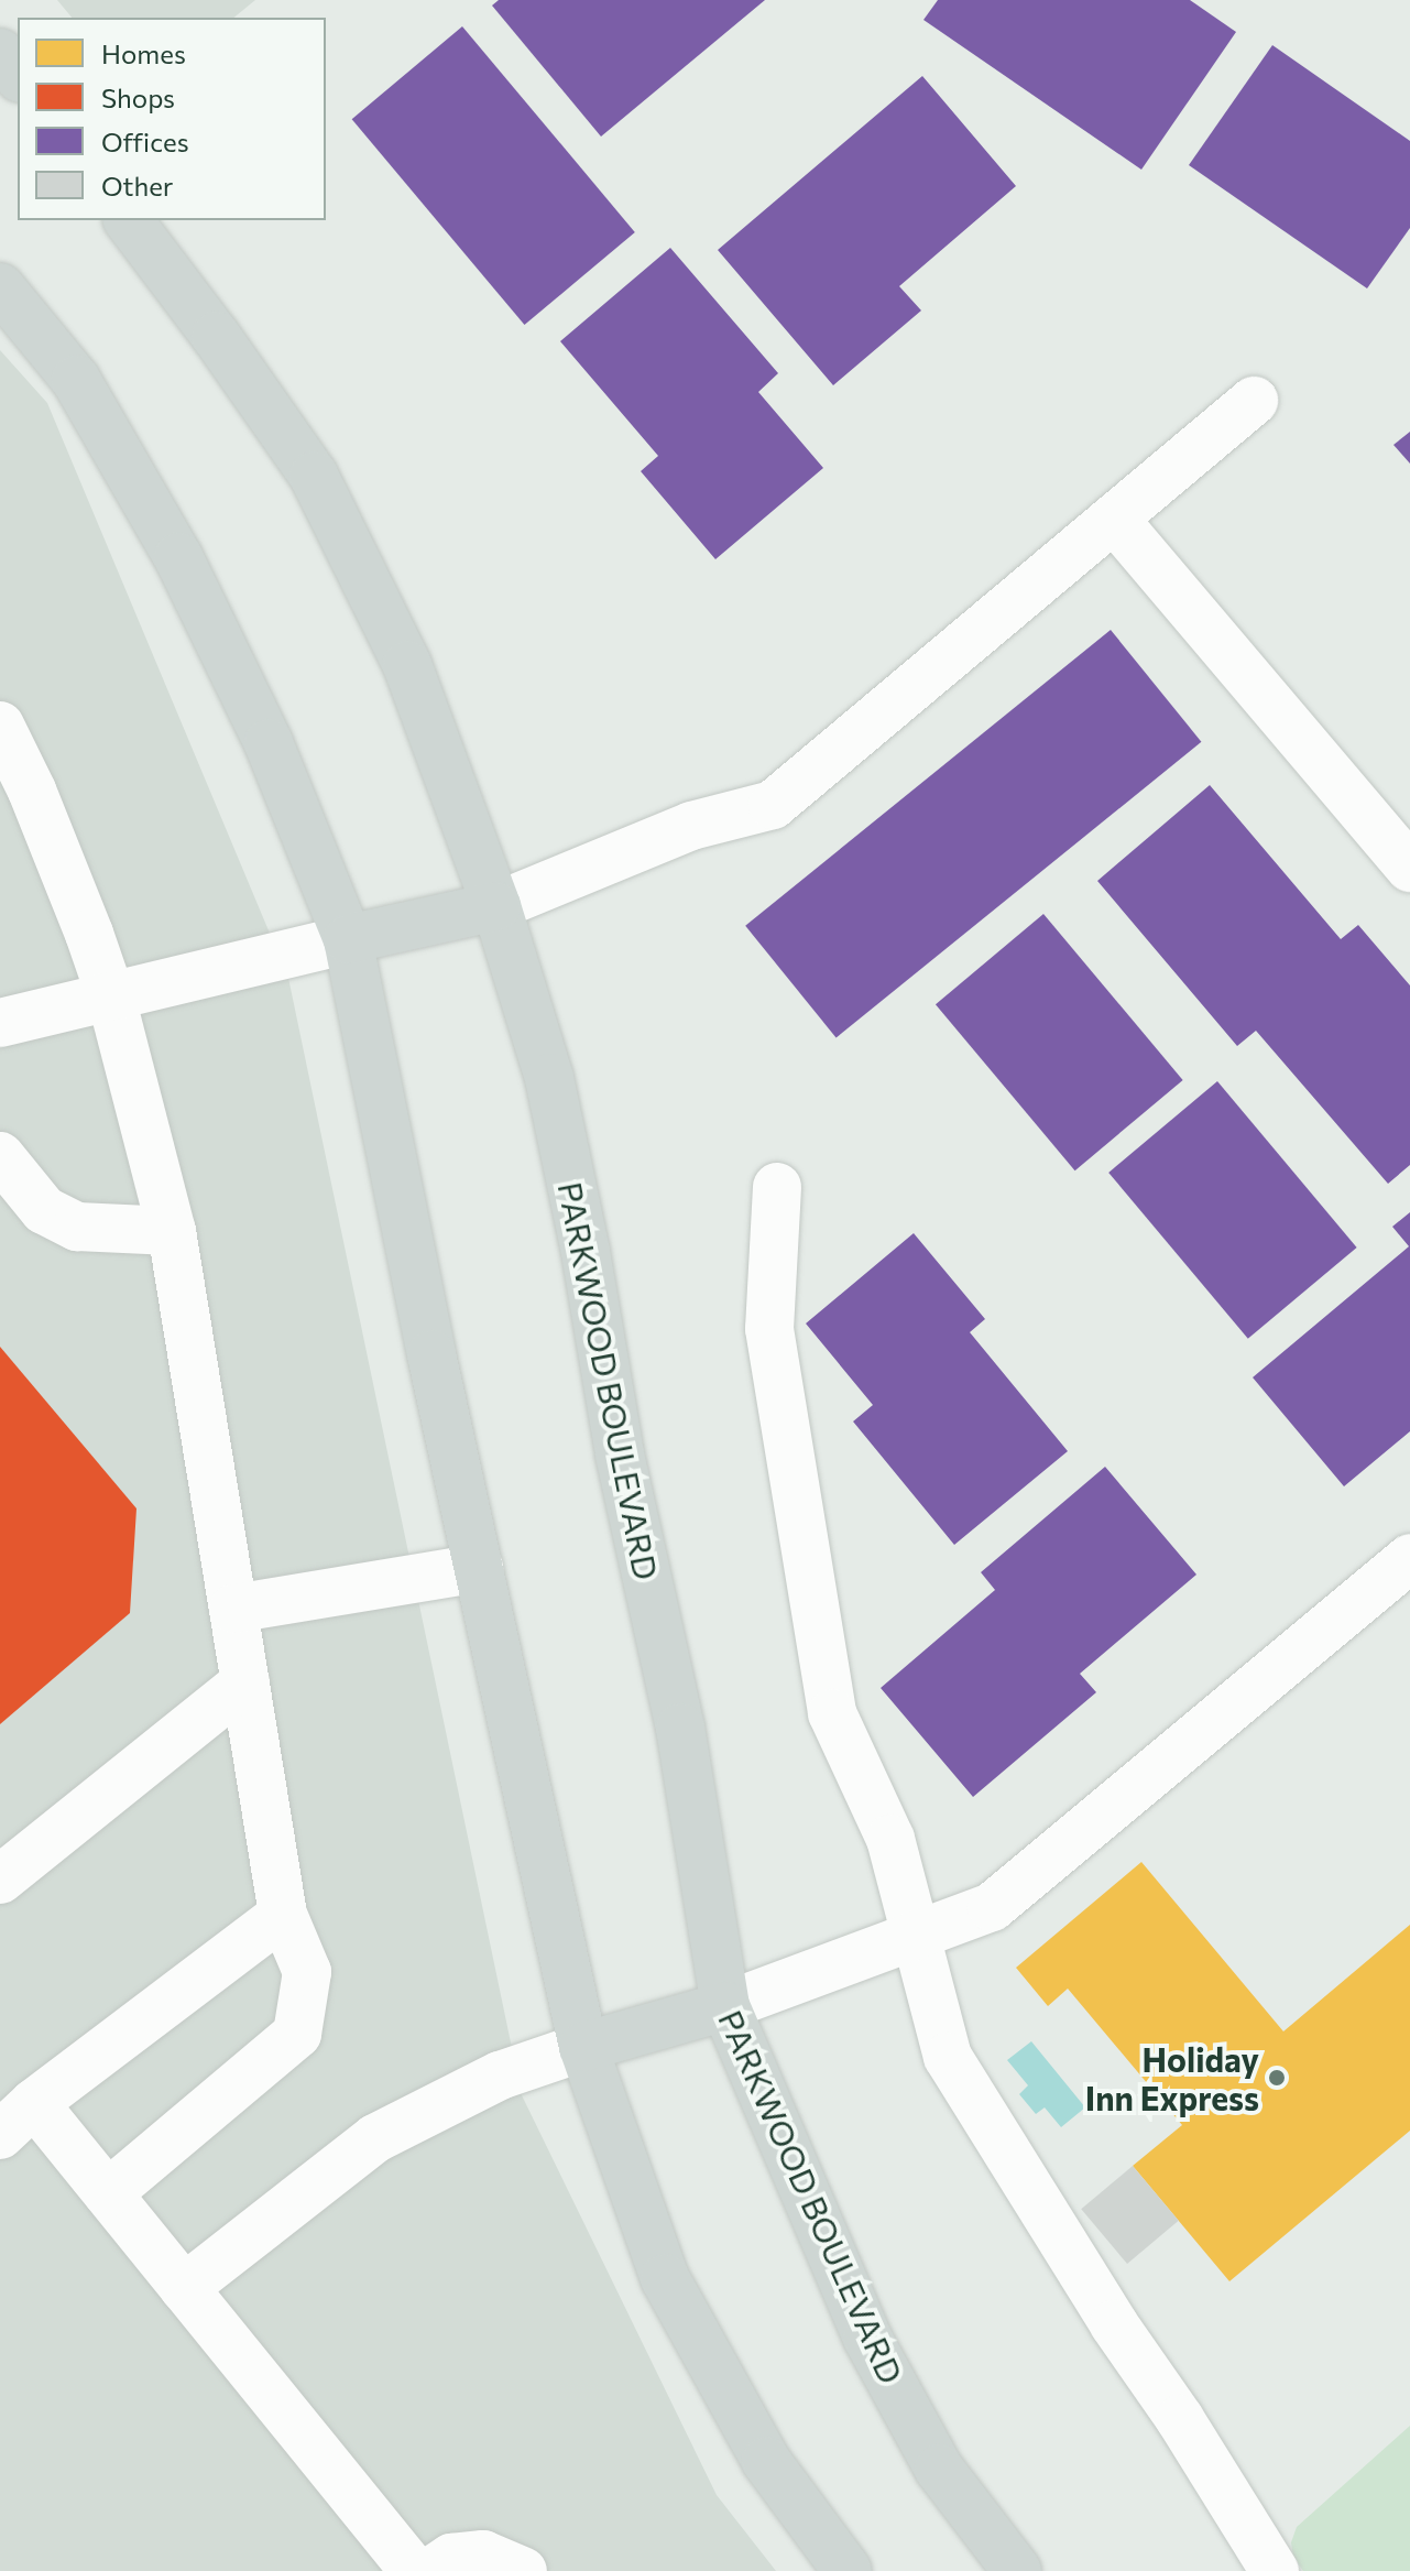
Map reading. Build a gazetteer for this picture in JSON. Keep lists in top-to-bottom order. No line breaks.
{"streets":{"main road":["PARKWOOD BOULEVARD"]},"places":["Holiday Inn Express"],"legend":["Homes","Shops","Offices","Other"]}
